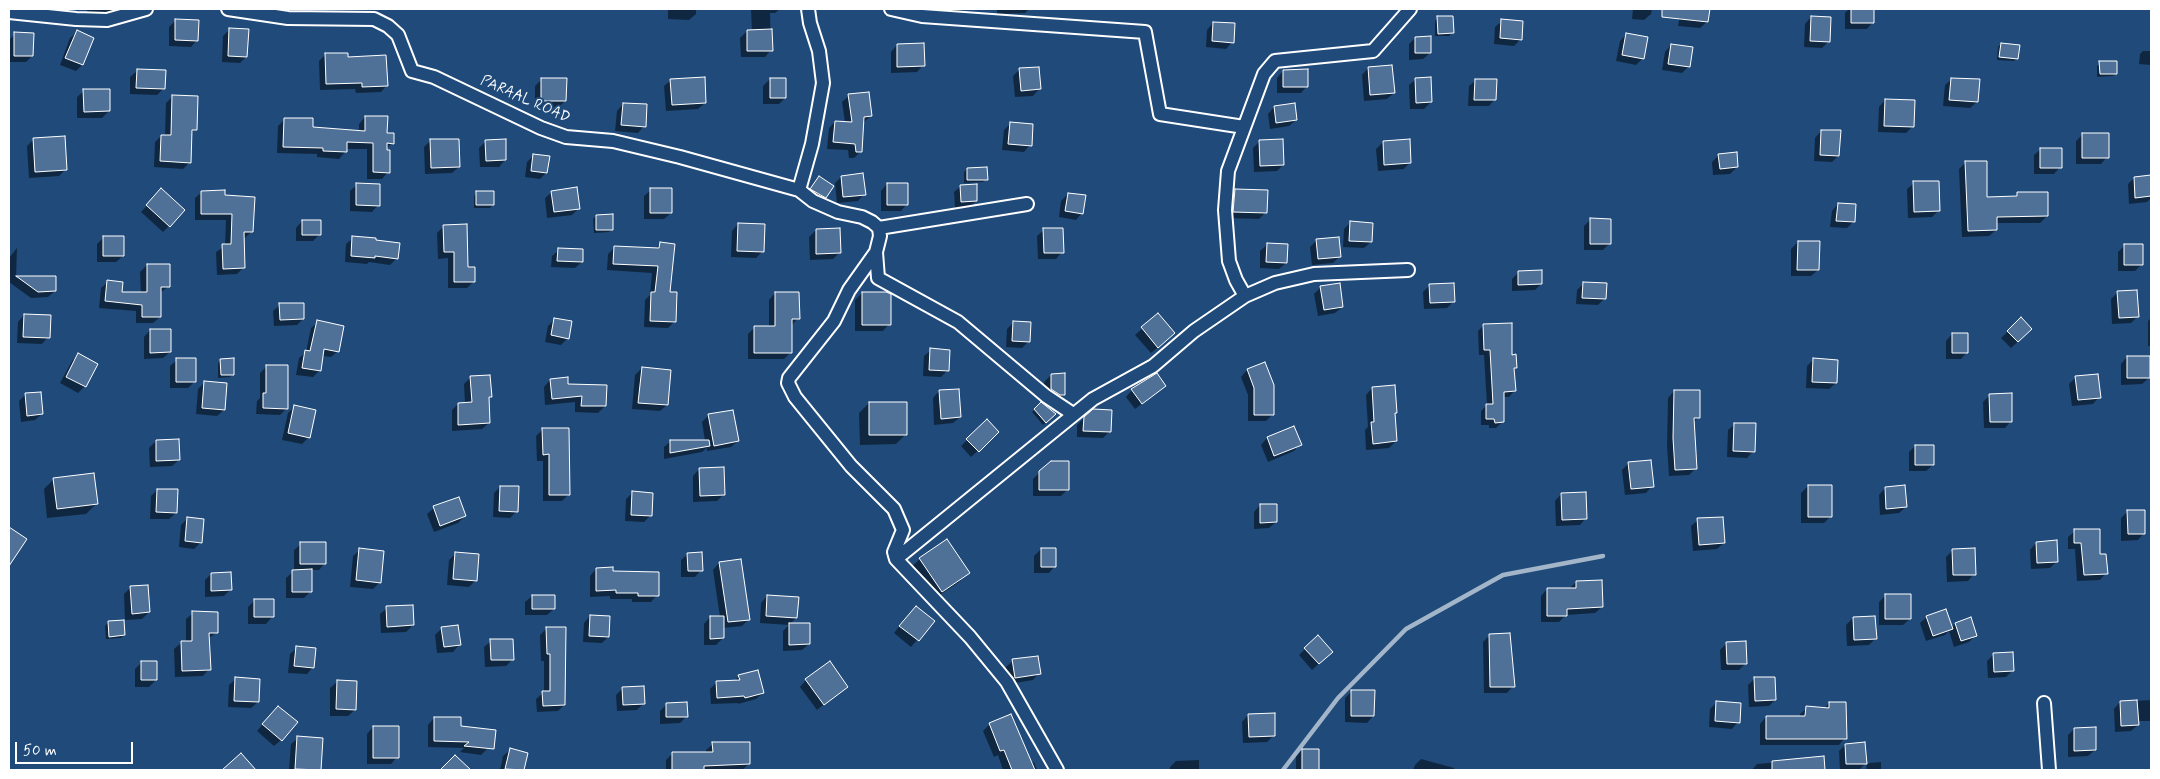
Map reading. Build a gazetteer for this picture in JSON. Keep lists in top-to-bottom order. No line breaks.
{"streets":{"street":["PARAAL ROAD"]},"scale_bar":"50 m"}
